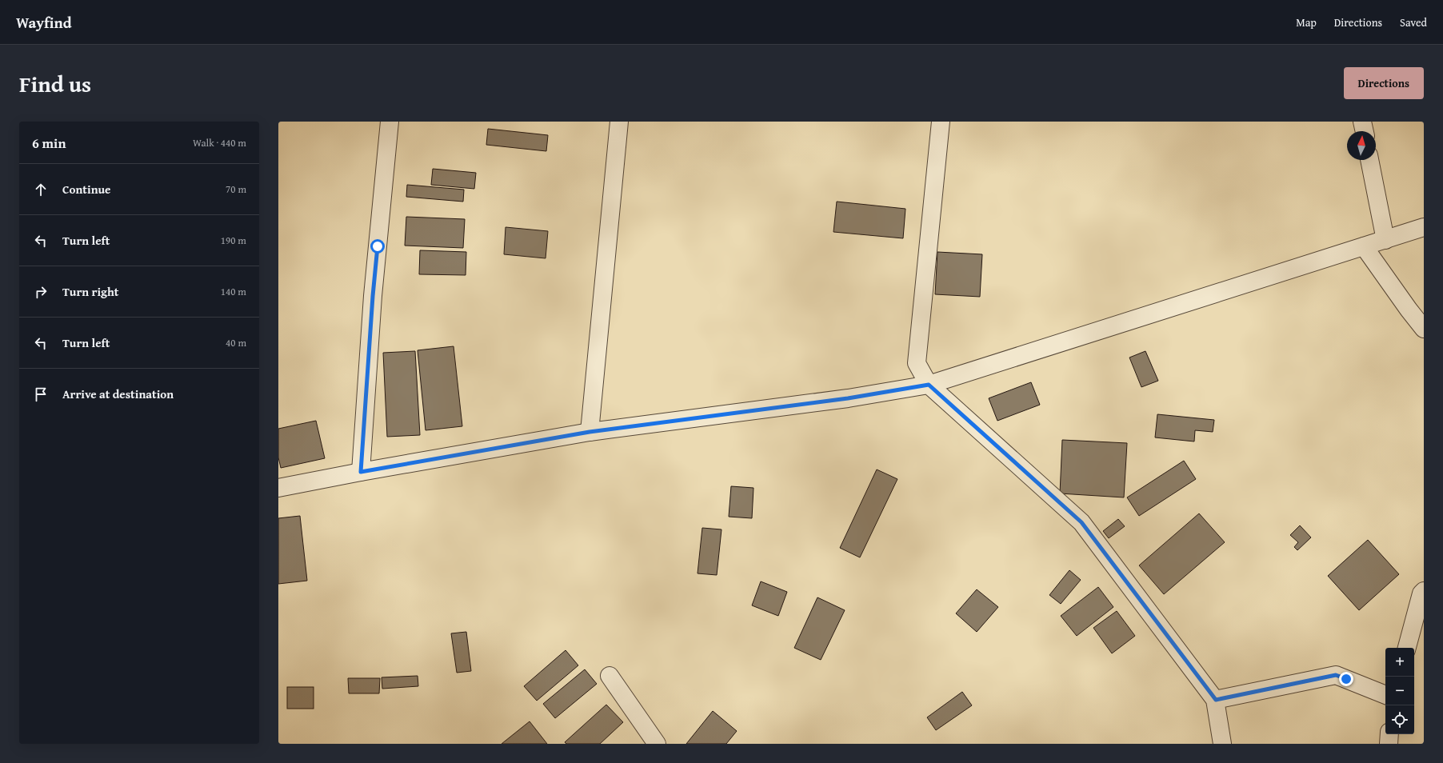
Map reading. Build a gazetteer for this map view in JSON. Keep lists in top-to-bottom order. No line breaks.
{"north":"top","page":{"header":"Wayfind","nav":["Map","Directions","Saved"],"title":"Find us","buttons":"Directions","heading":["6 min","Walk · 440 m"],"list":[["Continue","70 m"],["Turn left","190 m"],["Turn right","140 m"],["Turn left","40 m"],"Arrive at destination"],"map_buttons":["+","−"]}}
